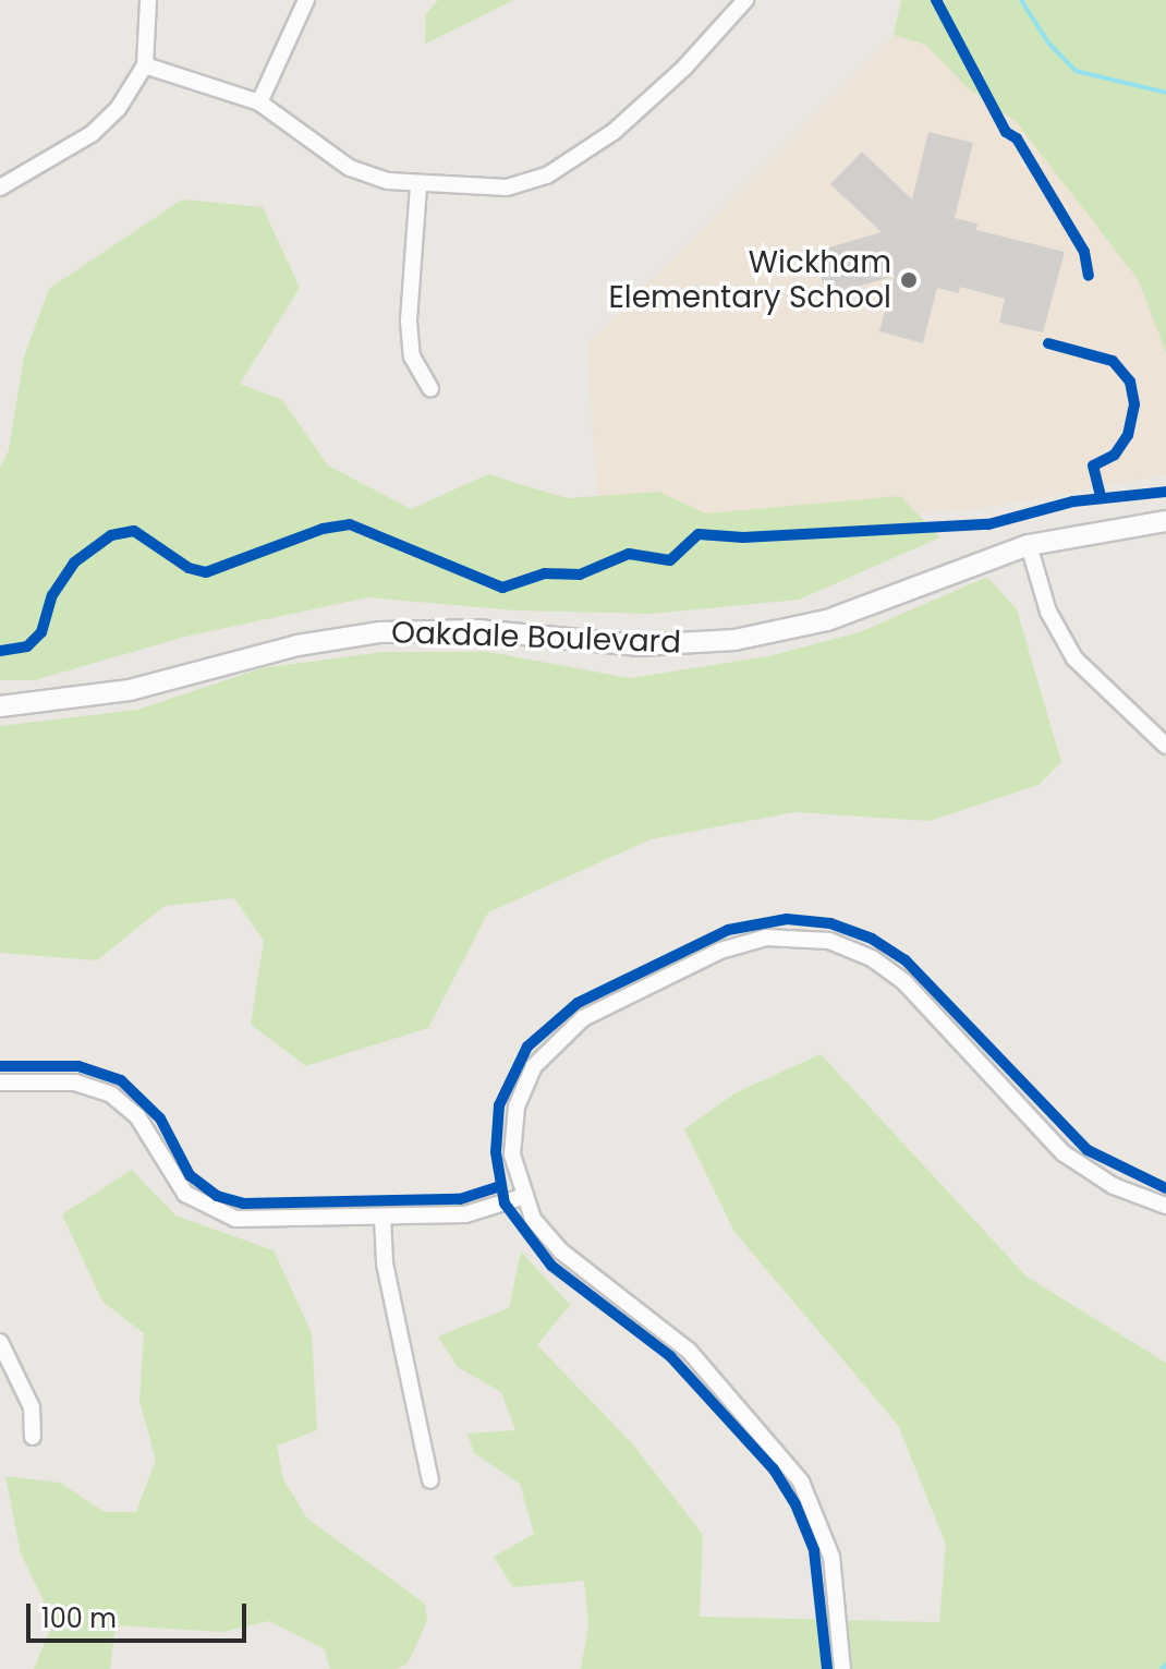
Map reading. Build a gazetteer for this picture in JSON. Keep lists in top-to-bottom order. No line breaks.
{"streets":{"main road":["Oakdale Boulevard"]},"places":["Wickham Elementary School"],"scale_bar":"100 m"}
